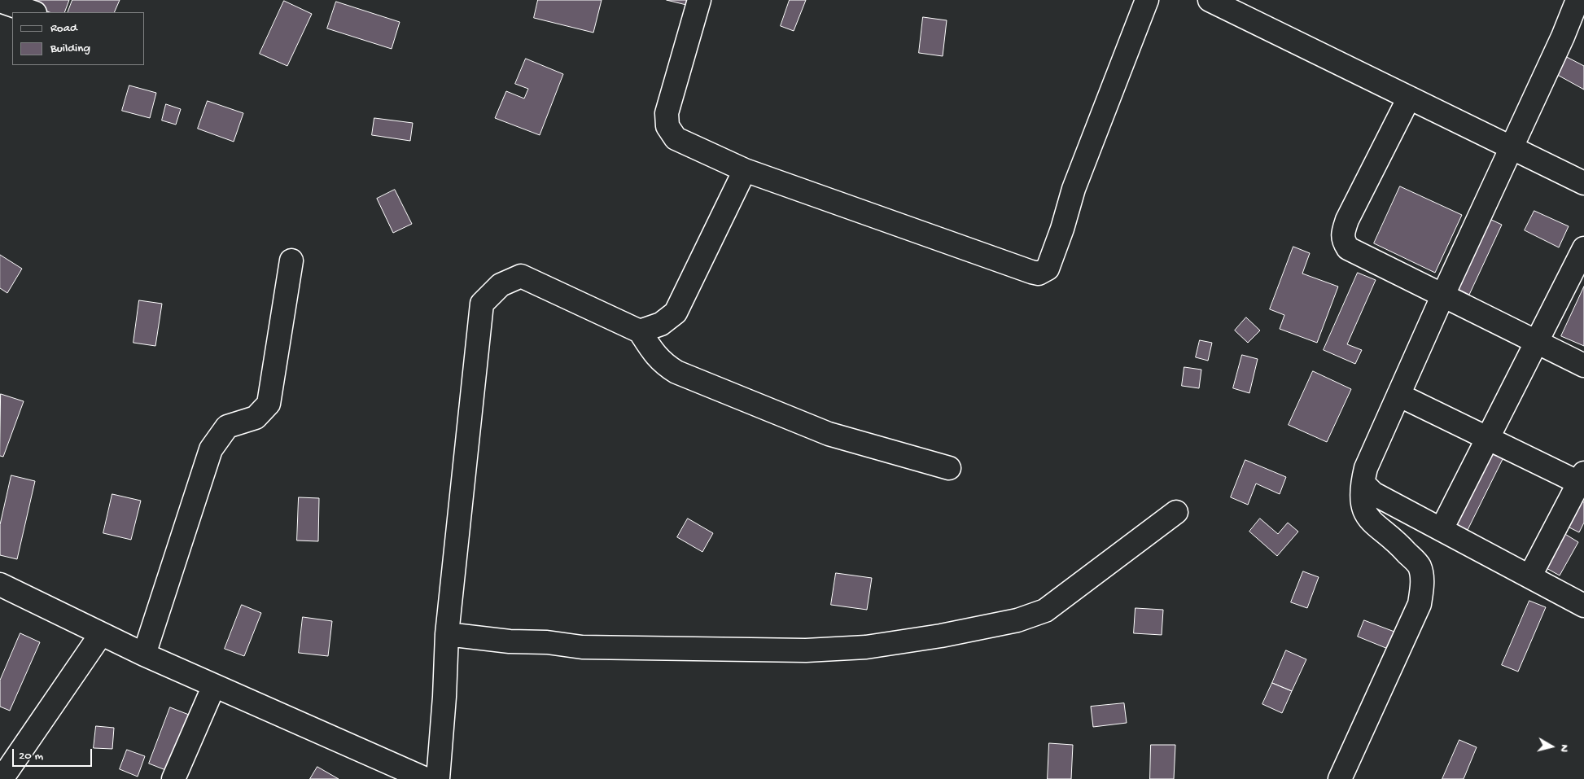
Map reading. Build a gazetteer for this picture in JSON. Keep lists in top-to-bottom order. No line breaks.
{"legend":["Road","Building"],"scale_bar":"20 m","north":"right"}
